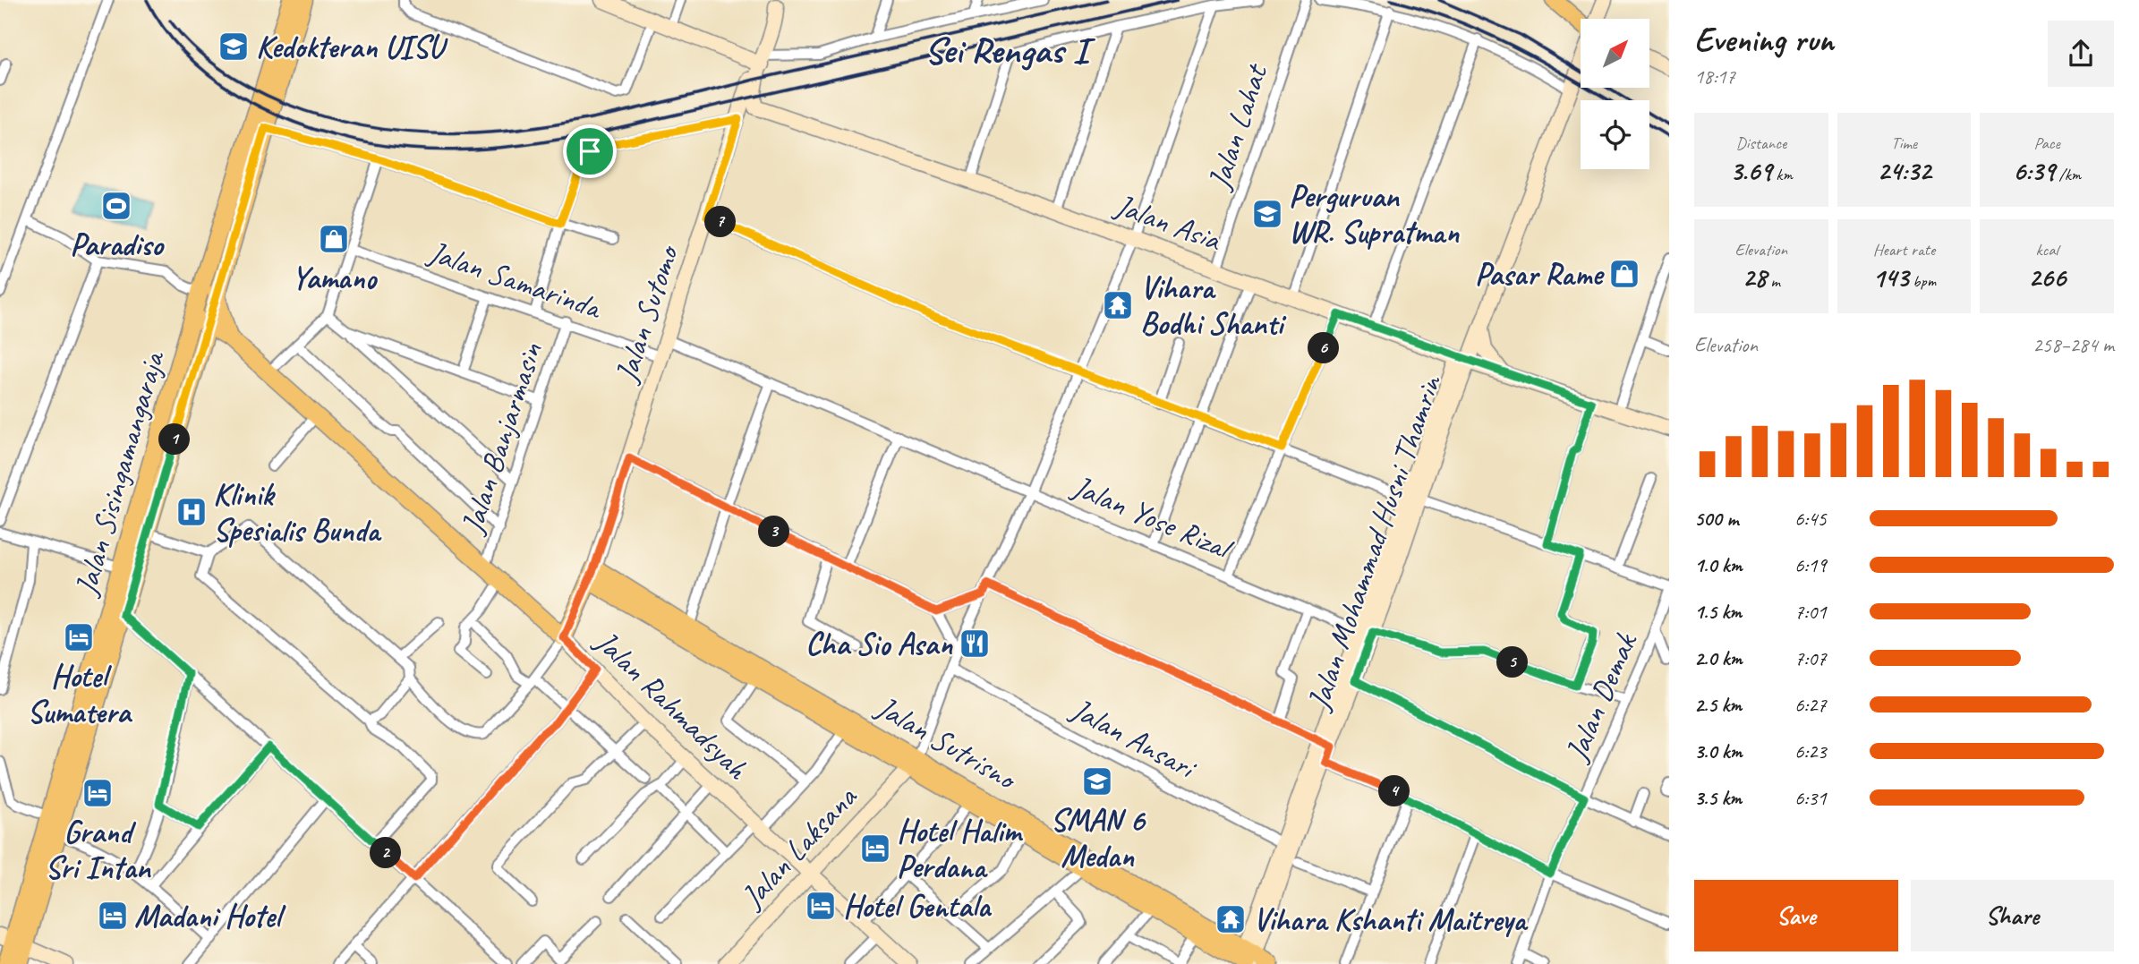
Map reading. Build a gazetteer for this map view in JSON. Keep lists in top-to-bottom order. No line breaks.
{"streets":{"main road":["Jalan Asia","Jalan Sutomo","Jalan Sisingamangaraja","Jalan Mohammad Husni Thamrin","Jalan Rahmadsyah","Jalan Sutrisno","Jalan Laksana"],"street":["Jalan Lahat","Jalan Samarinda","Jalan Banjarmasin","Jalan Yose Rizal","Jalan Demak","Jalan Ansari"]},"crossings":[["Jalan Lahat","Jalan Asia"],["Jalan Asia","Jalan Sutomo"],["Jalan Asia","Jalan Mohammad Husni Thamrin"],["Jalan Samarinda","Jalan Sutomo"],["Jalan Samarinda","Jalan Banjarmasin"],["Jalan Sutomo","Jalan Yose Rizal"],["Jalan Sutomo","Jalan Rahmadsyah"],["Jalan Sutomo","Jalan Sutrisno"],["Jalan Banjarmasin","Jalan Rahmadsyah"],["Jalan Sisingamangaraja","Jalan Rahmadsyah"],["Jalan Yose Rizal","Jalan Mohammad Husni Thamrin"],["Jalan Yose Rizal","Jalan Demak"],["Jalan Mohammad Husni Thamrin","Jalan Ansari"],["Jalan Mohammad Husni Thamrin","Jalan Sutrisno"],["Jalan Rahmadsyah","Jalan Laksana"],["Jalan Sutrisno","Jalan Laksana"]],"districts":["Sei Rengas I"],"places":{"school or university":["Kedokteran UISU","Perguruan WR. Supratman","SMAN 6 Medan"],"sports":["Paradiso"],"shop":["Yamano","Pasar Rame"],"temple":["Vihara Bodhi Shanti","Vihara Kshanti Maitreya"],"hospital":["Klinik Spesialis Bunda"],"hotel":["Hotel Sumatera","Grand Sri Intan","Hotel Halim Perdana","Hotel Gentala","Madani Hotel"],"restaurant":["Cha Sio Asan"]},"north":"top right","page":{"heading":["Evening run","18:17"],"stats":[["Distance","3.69 km"],["Time","24:32"],["Pace","6:39 /km"],["Elevation","28 m"],["Heart rate","143 bpm"],["kcal","266"]],"pins":["7","6","1","3","5","4","2"],"chart":["Elevation","258–284 m"],"list":[{"name":"500 m","note":"6:45"},{"name":"1.0 km","note":"6:19"},{"name":"1.5 km","note":"7:01"},{"name":"2.0 km","note":"7:07"},{"name":"2.5 km","note":"6:27"},{"name":"3.0 km","note":"6:23"},{"name":"3.5 km","note":"6:31"}],"buttons":["Save","Share"]}}
